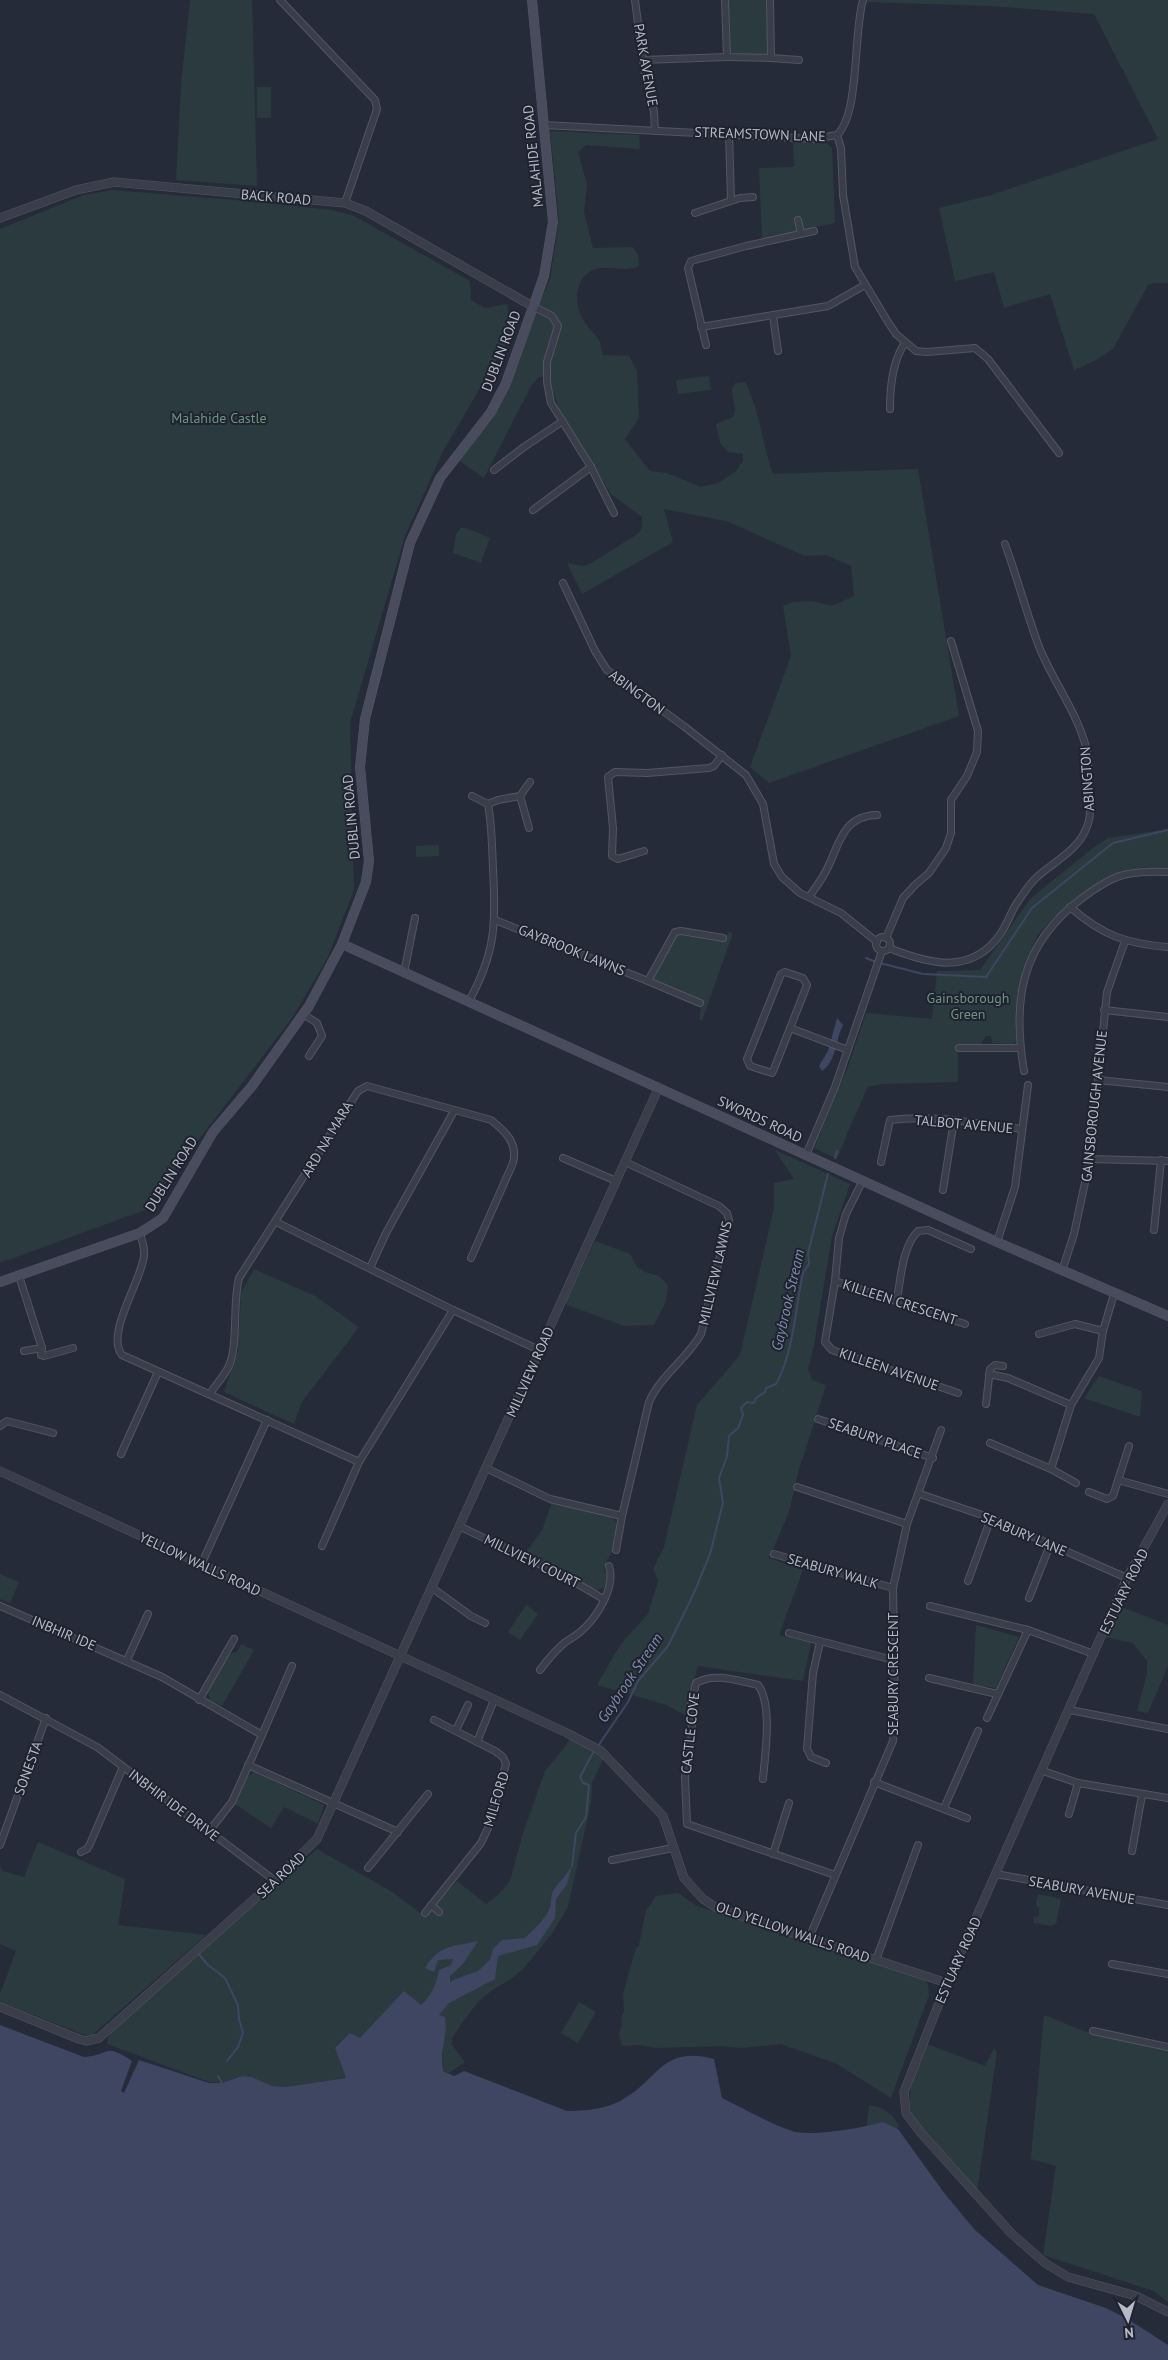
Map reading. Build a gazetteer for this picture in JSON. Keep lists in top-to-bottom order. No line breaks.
{"streets":{"main road":["MALAHIDE ROAD","DUBLIN ROAD","SWORDS ROAD"],"street":["PARK AVENUE","STREAMSTOWN LANE","BACK ROAD","ABINGTON","GAYBROOK LAWNS","GAINSBOROUGH AVENUE","TALBOT AVENUE","ARD NA MARA","MILLVIEW LAWNS","KILLEEN CRESCENT","KILLEEN AVENUE","MILLVIEW ROAD","SEABURY PLACE","SEABURY LANE","MILLVIEW COURT","YELLOW WALLS ROAD","SEABURY WALK","ESTUARY ROAD","INBHIR IDE","SEABURY CRESCENT","CASTLE COVE","SONESTA","MILFORD","INBHIR IDE DRIVE","SEA ROAD","SEABURY AVENUE","OLD YELLOW WALLS ROAD"]},"crossings":[["PARK AVENUE","STREAMSTOWN LANE"],["STREAMSTOWN LANE","MALAHIDE ROAD"],["MALAHIDE ROAD","BACK ROAD"],["MALAHIDE ROAD","DUBLIN ROAD"],["BACK ROAD","DUBLIN ROAD"],["DUBLIN ROAD","SWORDS ROAD"],["GAINSBOROUGH AVENUE","SWORDS ROAD"],["SWORDS ROAD","MILLVIEW ROAD"],["MILLVIEW LAWNS","MILLVIEW ROAD"],["KILLEEN CRESCENT","KILLEEN AVENUE"],["MILLVIEW ROAD","MILLVIEW COURT"],["MILLVIEW ROAD","YELLOW WALLS ROAD"],["MILLVIEW ROAD","SEA ROAD"],["SEABURY PLACE","SEABURY CRESCENT"],["SEABURY LANE","ESTUARY ROAD"],["SEABURY LANE","SEABURY CRESCENT"],["YELLOW WALLS ROAD","SEA ROAD"],["SEABURY WALK","SEABURY CRESCENT"],["ESTUARY ROAD","SEABURY AVENUE"],["ESTUARY ROAD","OLD YELLOW WALLS ROAD"],["SEABURY CRESCENT","OLD YELLOW WALLS ROAD"],["SONESTA","INBHIR IDE DRIVE"]],"water":["Gaybrook Stream"],"parks":["Malahide Castle","Gainsborough Green"],"north":"bottom"}
